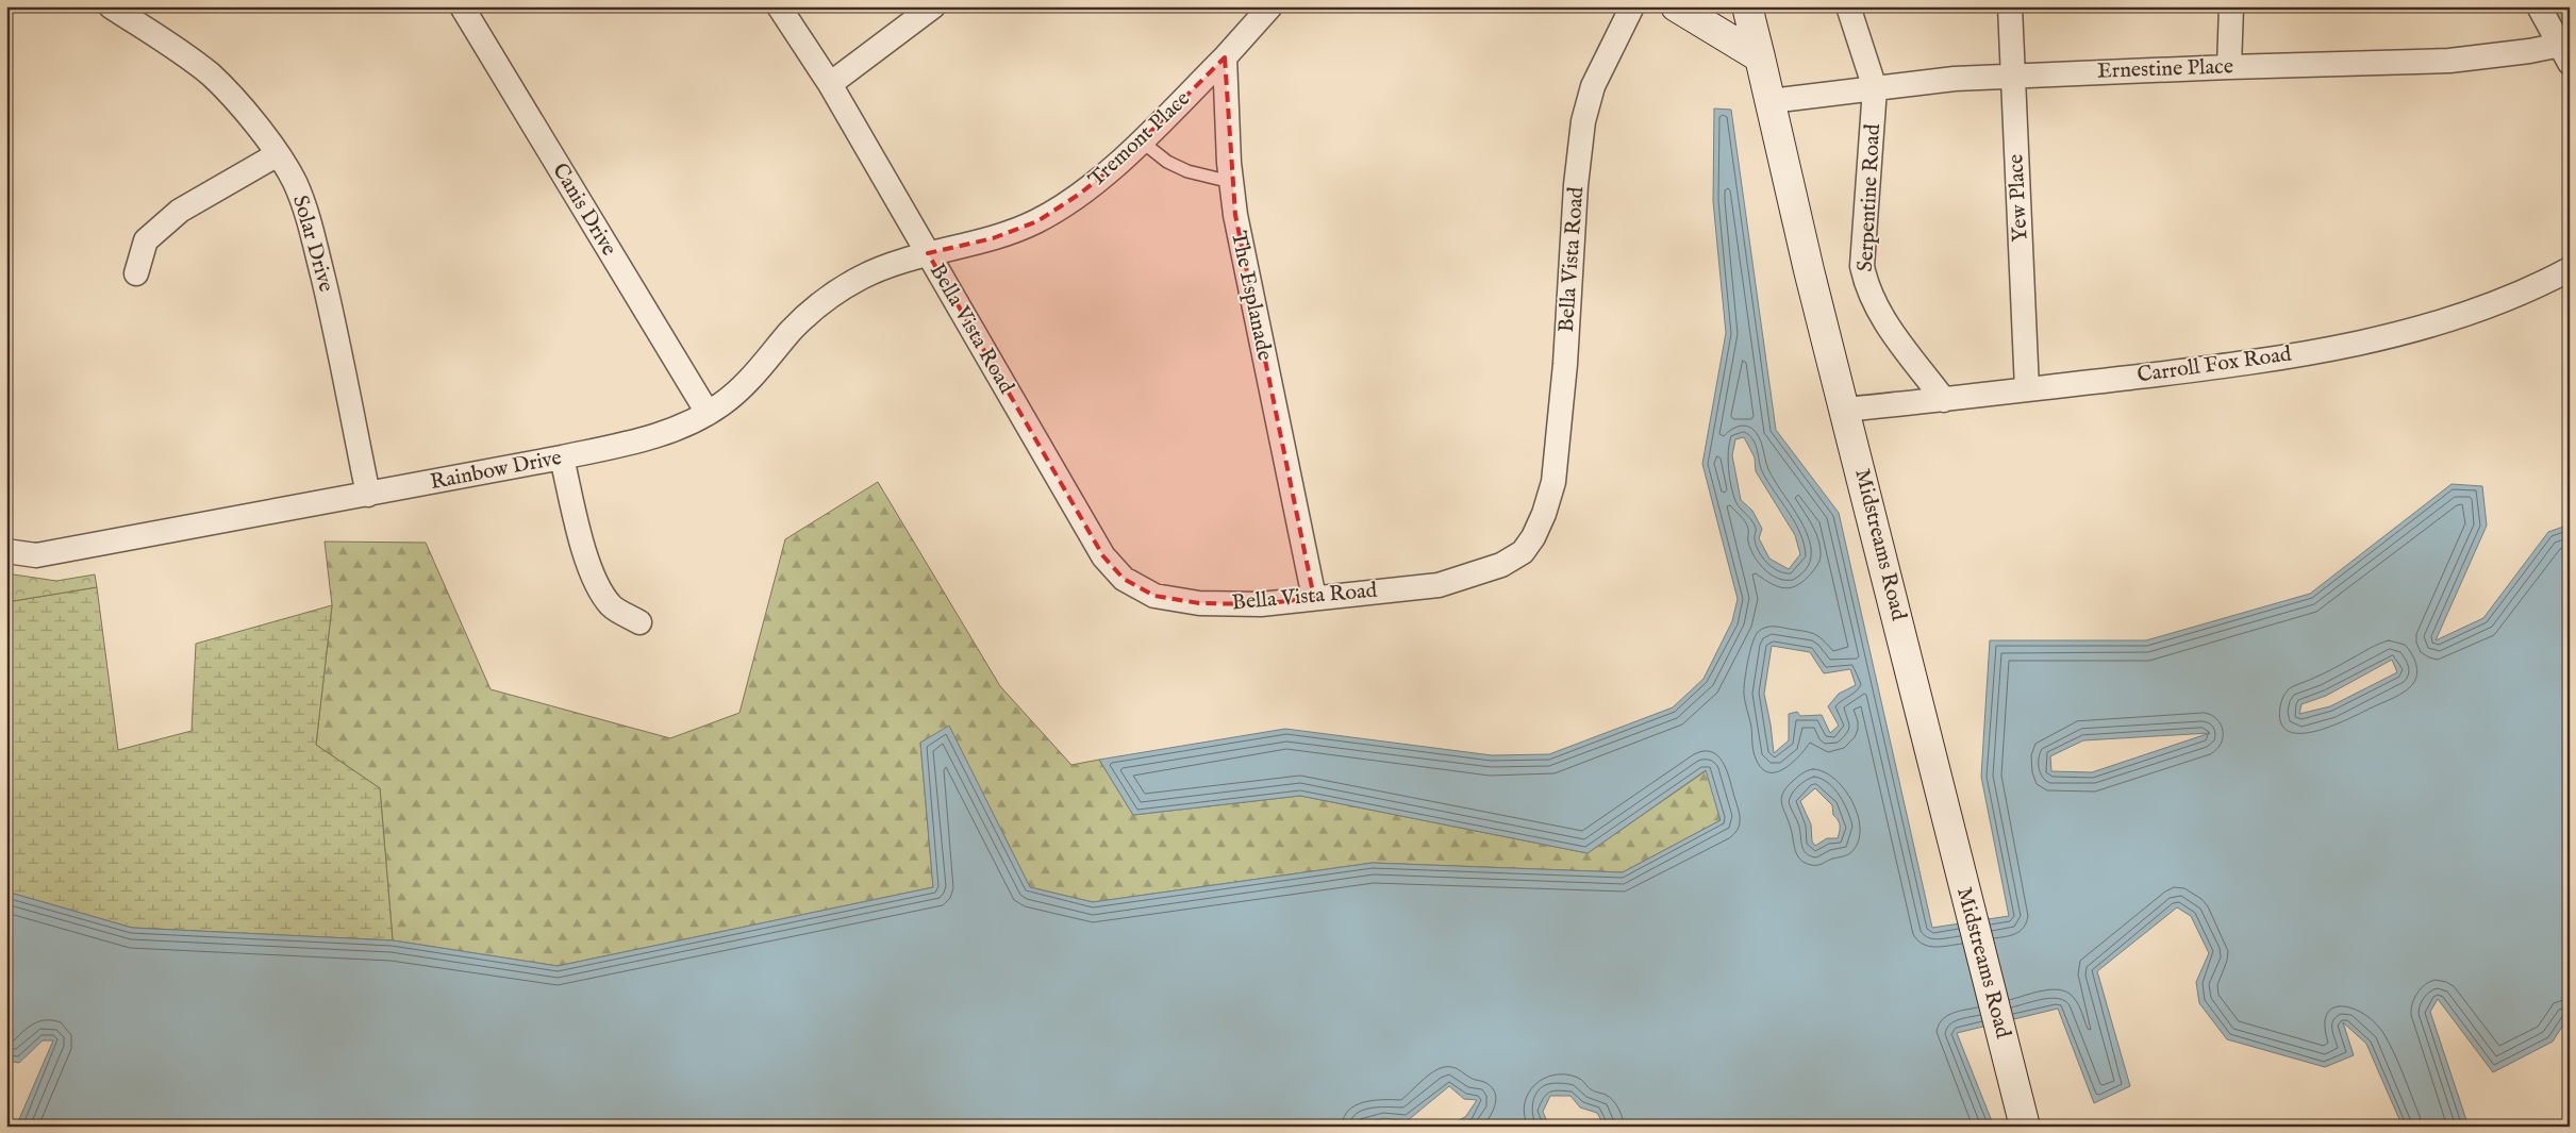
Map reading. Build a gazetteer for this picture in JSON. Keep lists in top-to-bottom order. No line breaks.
{"streets":{"street":["Ernestine Place","Tremont Place","Serpentine Road","Yew Place","Canis Drive","Solar Drive","Bella Vista Road","The Esplanade","Carroll Fox Road","Rainbow Drive","Midstreams Road"]},"crossings":[["Ernestine Place","Serpentine Road"],["Ernestine Place","Yew Place"],["Ernestine Place","Midstreams Road"],["Tremont Place","Bella Vista Road"],["Tremont Place","The Esplanade"],["Tremont Place","Rainbow Drive"],["Serpentine Road","Carroll Fox Road"],["Yew Place","Carroll Fox Road"],["Canis Drive","Rainbow Drive"],["Solar Drive","Rainbow Drive"],["Bella Vista Road","The Esplanade"],["Bella Vista Road","Rainbow Drive"],["Carroll Fox Road","Midstreams Road"]]}
